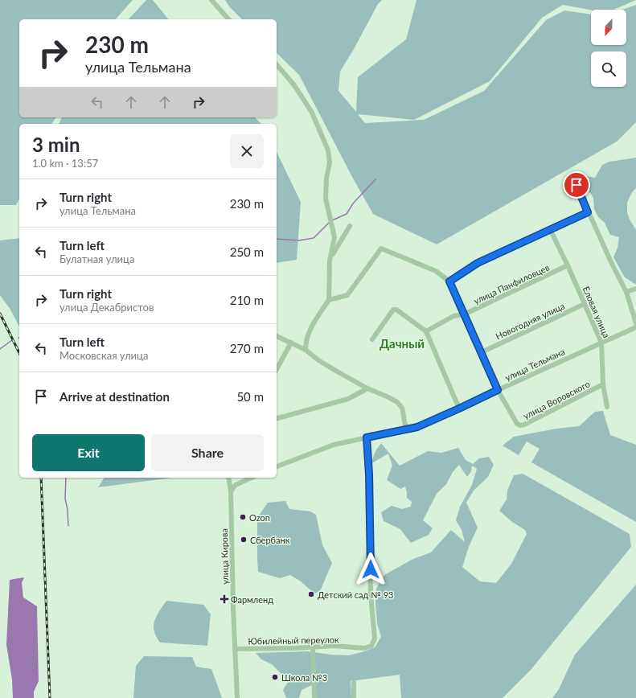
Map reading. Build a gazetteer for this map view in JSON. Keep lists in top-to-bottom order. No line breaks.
{"streets":{"street":["улица Панфиловцев","Еловая улица","Новогодняя улица","улица Тельмана","улица Воровского","улица Кирова","Юбилейный переулок"]},"crossings":[["улица Панфиловцев","Еловая улица"],["Еловая улица","Новогодняя улица"],["Еловая улица","улица Тельмана"],["Еловая улица","улица Воровского"],["улица Тельмана","улица Воровского"],["улица Тельмана","Юбилейный переулок"],["улица Кирова","Юбилейный переулок"]],"districts":["Дачный"],"places":{"other":["Ozon","Сбербанк","Детский сад № 93","Школа №3"],"health":["Фармленд"]},"north":"bottom left","page":{"turn":["230 m","улица Тельмана"],"heading":["3 min","1.0 km · 13:57"],"list":[{"name":"Turn right","note":"улица Тельмана","value":"230 m"},{"name":"Turn left","note":"Булатная улица","value":"250 m"},{"name":"Turn right","note":"улица Декабристов","value":"210 m"},{"name":"Turn left","note":"Московская улица","value":"270 m"},{"name":"Arrive at destination","value":"50 m"}],"buttons":["Exit","Share"]}}
